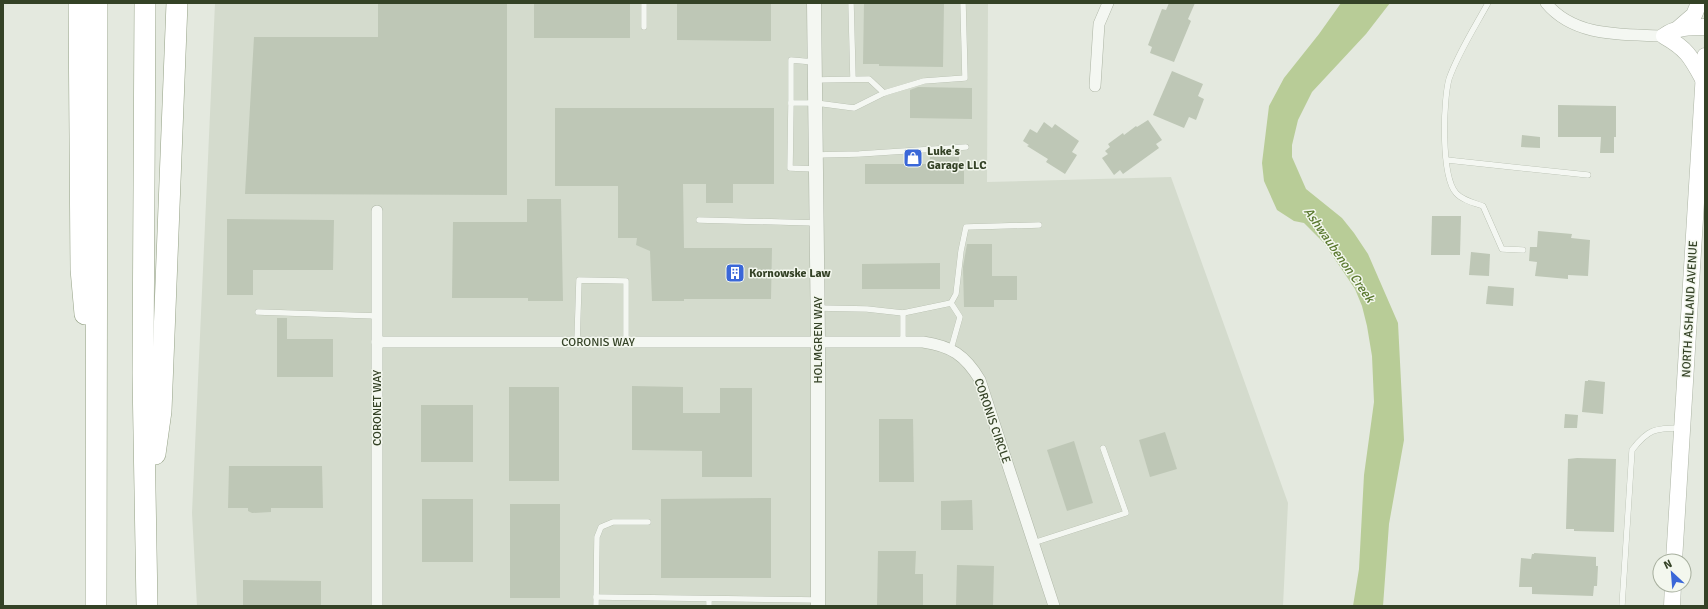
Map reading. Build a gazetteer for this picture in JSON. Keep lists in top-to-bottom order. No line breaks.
{"streets":{"main road":["NORTH ASHLAND AVENUE"],"street":["HOLMGREN WAY","CORONIS WAY","CORONET WAY","CORONIS CIRCLE"]},"crossings":[["HOLMGREN WAY","CORONIS WAY"],["HOLMGREN WAY","CORONIS CIRCLE"],["CORONIS WAY","CORONET WAY"],["CORONIS WAY","CORONIS CIRCLE"]],"water":["Ashwaubenon Creek"],"places":{"shop":["Luke's Garage LLC"],"building":["Kornowske Law"]},"north":"top left"}
